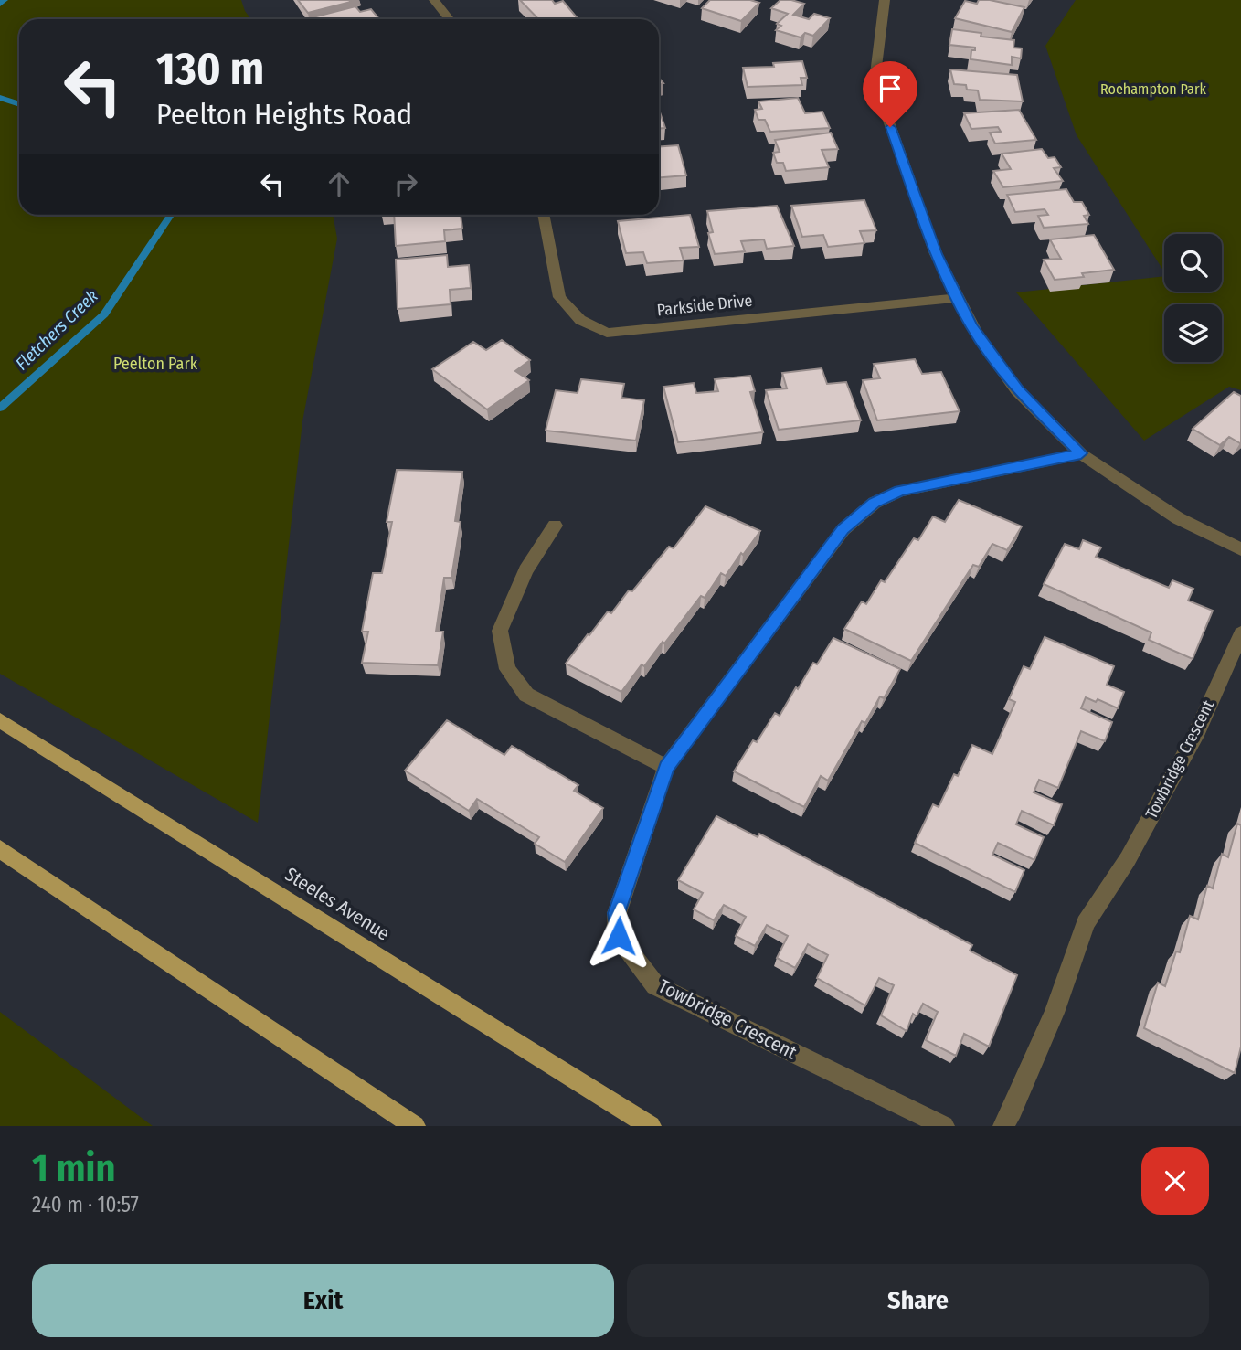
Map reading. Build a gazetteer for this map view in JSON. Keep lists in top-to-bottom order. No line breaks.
{"streets":{"main road":["Steeles Avenue"],"street":["Parkside Drive","Towbridge Crescent"]},"water":["Fletchers Creek"],"parks":["Roehampton Park","Peelton Park"],"page":{"turn":["130 m","Peelton Heights Road"],"heading":["1 min","240 m · 10:57"],"buttons":["Exit","Share"]}}
